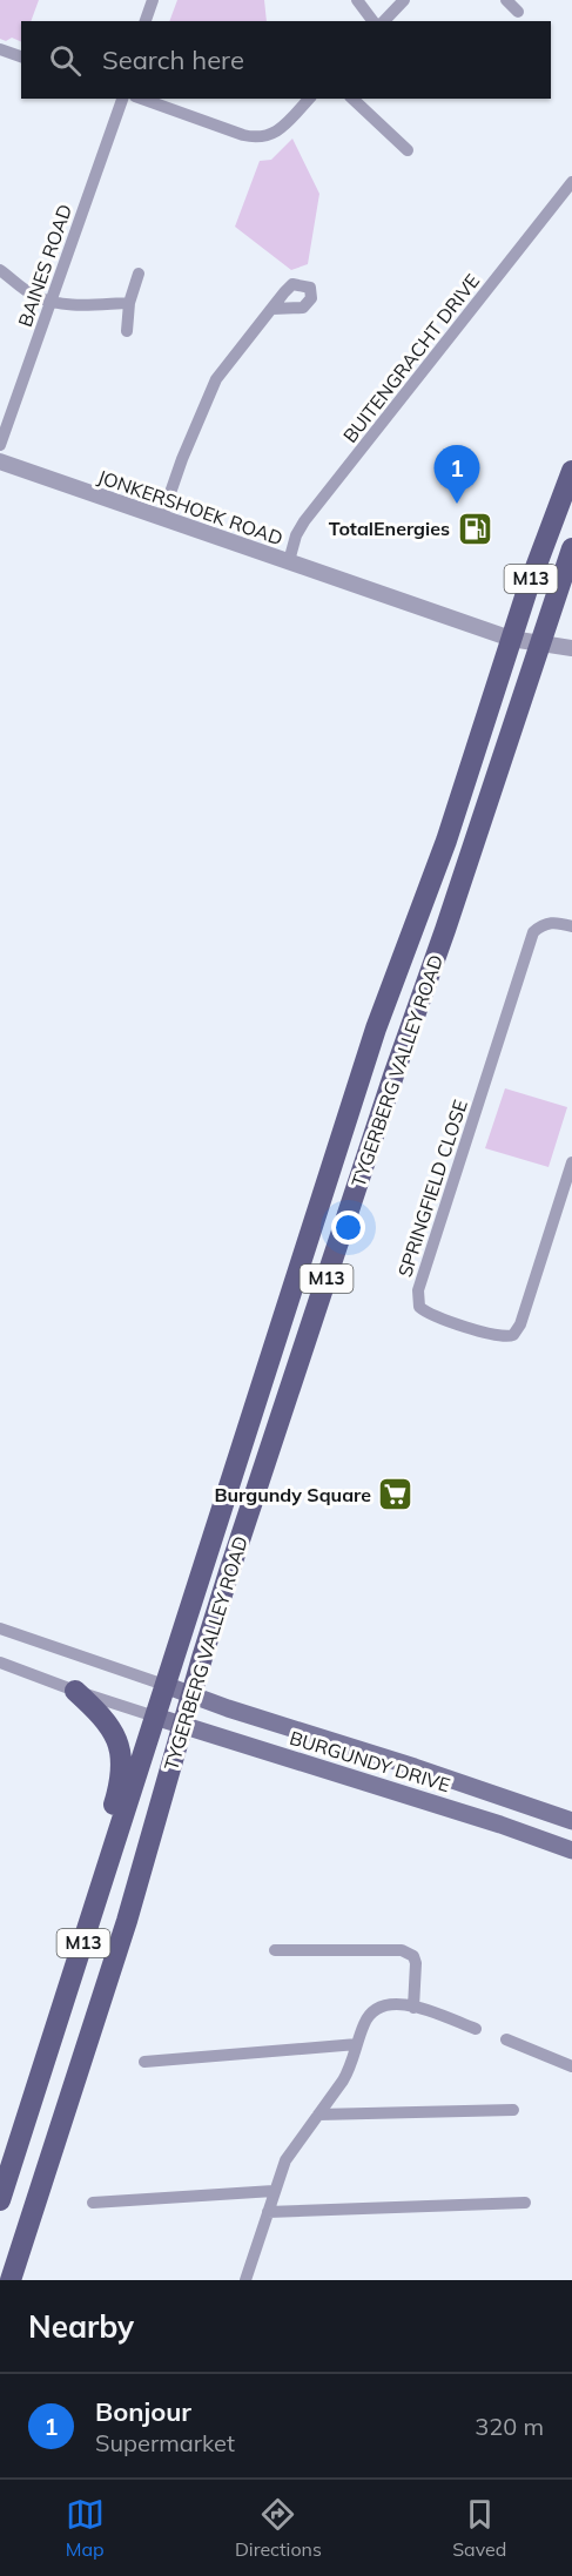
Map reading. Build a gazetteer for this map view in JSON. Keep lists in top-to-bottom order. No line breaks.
{"streets":{"main road":["M13","TYGERBERG VALLEY ROAD","BURGUNDY DRIVE"],"street":["BAINES ROAD","BUITENGRACHT DRIVE","JONKERSHOEK ROAD","SPRINGFIELD CLOSE"]},"crossings":[["BUITENGRACHT DRIVE","JONKERSHOEK ROAD"],["JONKERSHOEK ROAD","TYGERBERG VALLEY ROAD"],["TYGERBERG VALLEY ROAD","BURGUNDY DRIVE"]],"places":{"fuel station":["TotalEnergies"],"supermarket":["Burgundy Square"]},"page":{"search":"Search here","pins":"1","heading":"Nearby","list":[{"mark":"1","name":"Bonjour","note":"Supermarket","value":"320 m"}],"nav":["Map","Directions","Saved"]}}
